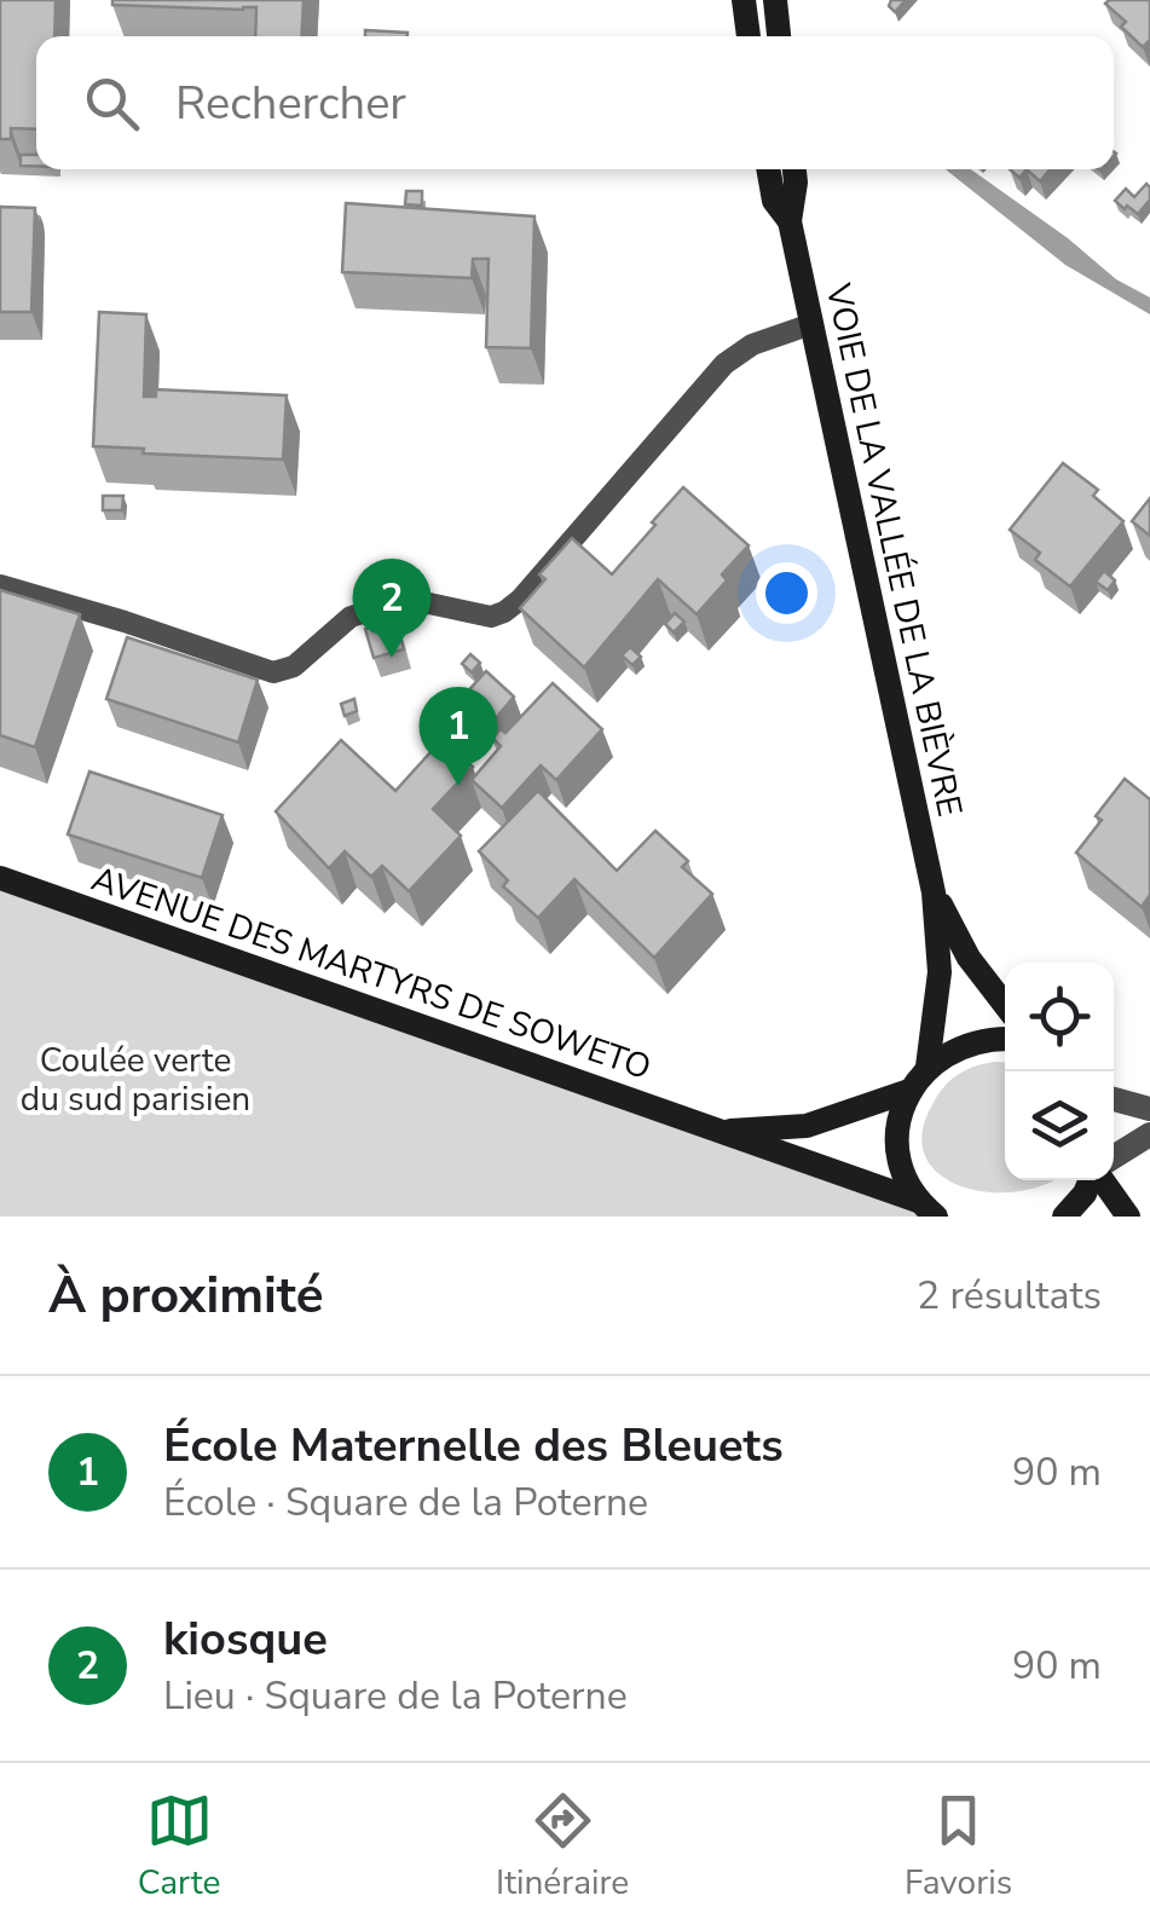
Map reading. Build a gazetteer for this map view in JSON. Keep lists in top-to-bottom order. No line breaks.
{"streets":{"main road":["VOIE DE LA VALLÉE DE LA BIÈVRE","AVENUE DES MARTYRS DE SOWETO"]},"parks":["Coulée verte du sud parisien"],"page":{"search":"Rechercher","pins":["2","1"],"heading":["À proximité","2 résultats"],"list":[{"mark":"1","name":"École Maternelle des Bleuets","note":"École · Square de la Poterne","value":"90 m"},{"mark":"2","name":"kiosque","note":"Lieu · Square de la Poterne","value":"90 m"}],"nav":["Carte","Itinéraire","Favoris"]}}
